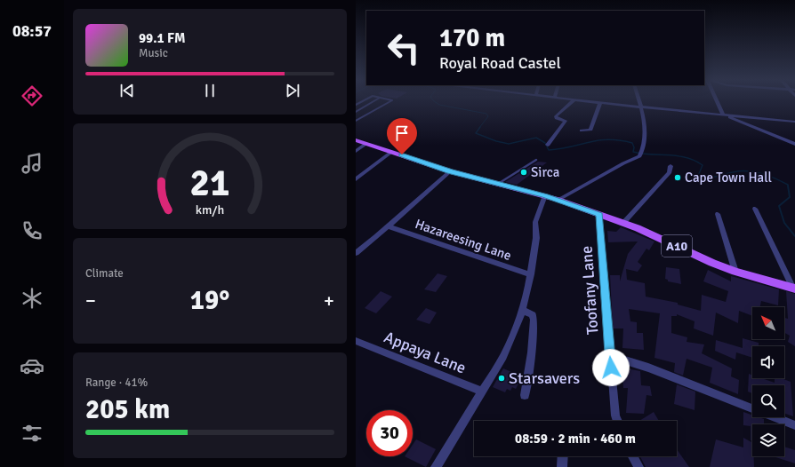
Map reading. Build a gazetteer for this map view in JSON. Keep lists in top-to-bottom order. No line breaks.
{"streets":{"main road":["A10"],"street":["Hazareesing Lane","Toofany Lane","Appaya Lane"]},"crossings":[["A10","Toofany Lane"]],"places":["Sirca","Cape Town Hall","Starsavers"],"north":"top left","page":{"tabs":"08:57","turn":["170 m","Royal Road Castel"],"song":["99.1 FM","Music"],"tile":["Climate",["Range · 41%","205 km"]],"heat":["−","19°","+"],"limit":"30","trip":"08:59 · 2 min · 460 m","gauge":["21","km/h"]}}
